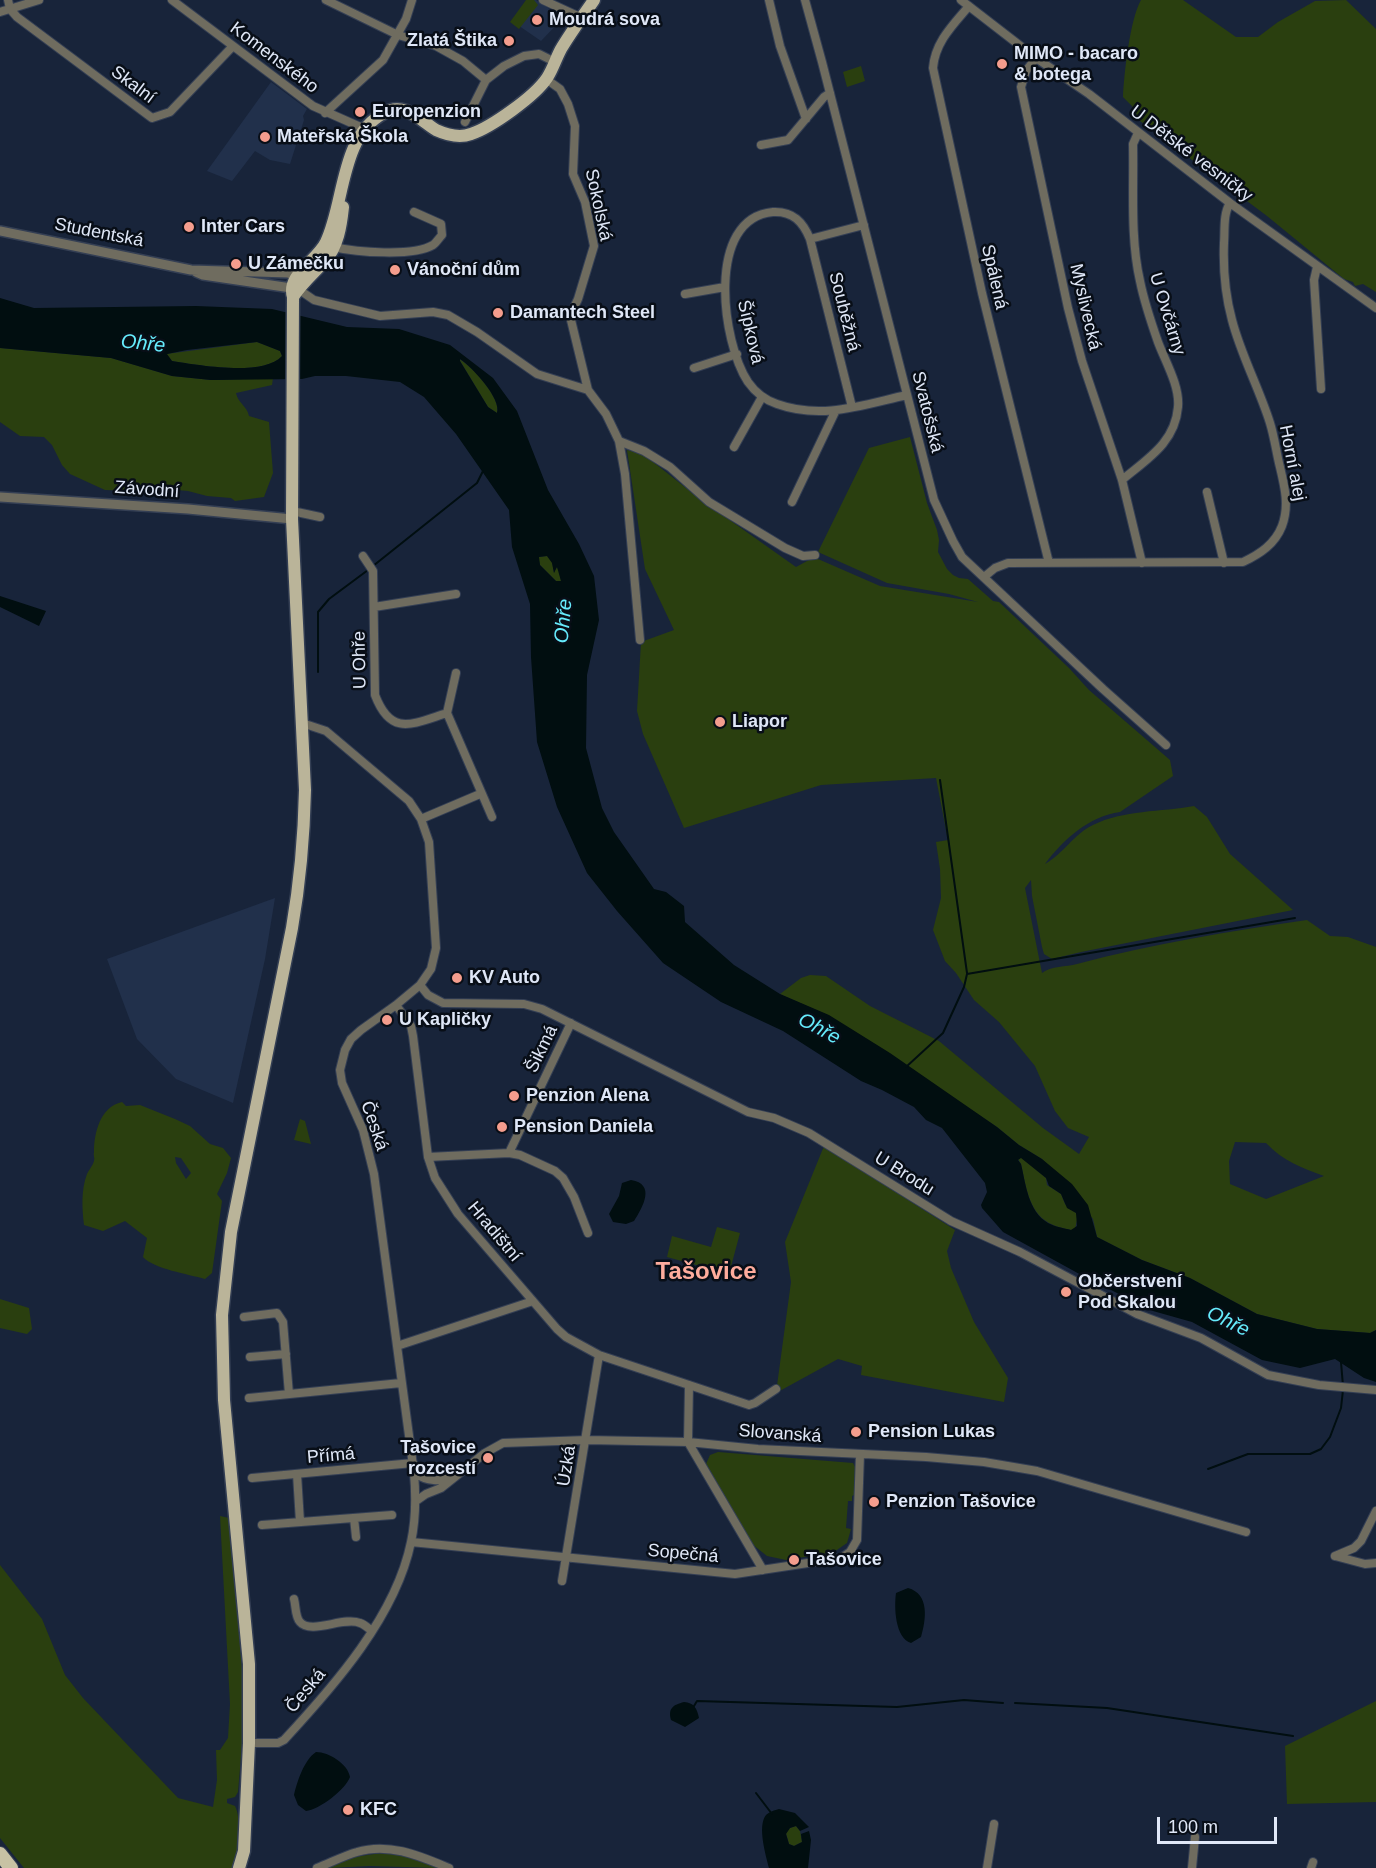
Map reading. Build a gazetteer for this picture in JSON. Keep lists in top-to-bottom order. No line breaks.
{"streets":{"street":["Komenského","Skalní","U Dětské vesničky","Sokolská","Studentská","Spálená","Myslivecká","Souběžná","U Ovčárny","Šípková","Svatošská","Horní alej","Závodní","U Ohře","Šikmá","Česká","U Brodu","Hradištní","Slovanská","Přímá","Úzká","Sopečná"]},"crossings":[["Komenského","Skalní"],["U Dětské vesničky","Spálená"],["U Dětské vesničky","Myslivecká"],["U Dětské vesničky","U Ovčárny"],["U Dětské vesničky","Horní alej"],["Spálená","Horní alej"],["Myslivecká","U Ovčárny"],["Myslivecká","Horní alej"],["Souběžná","Šípková"],["Svatošská","Horní alej"],["Šikmá","U Brodu"],["Česká","U Brodu"],["Česká","Hradištní"],["Česká","Slovanská"],["Česká","Přímá"],["Česká","Sopečná"],["Hradištní","Úzká"],["Slovanská","Úzká"],["Slovanská","Sopečná"],["Úzká","Sopečná"]],"districts":["Tašovice"],"water":["Ohře"],"places":["Moudrá sova","Zlatá Štika","MIMO - bacaro & botega","Europenzion","Mateřská Škola","Inter Cars","U Zámečku","Vánoční dům","Damantech Steel","Liapor","KV Auto","U Kapličky","Penzion Alena","Pension Daniela","Občerstvení Pod Skalou","Pension Lukas","Tašovice rozcestí","Penzion Tašovice","Tašovice","KFC"],"scale_bar":"100 m"}
